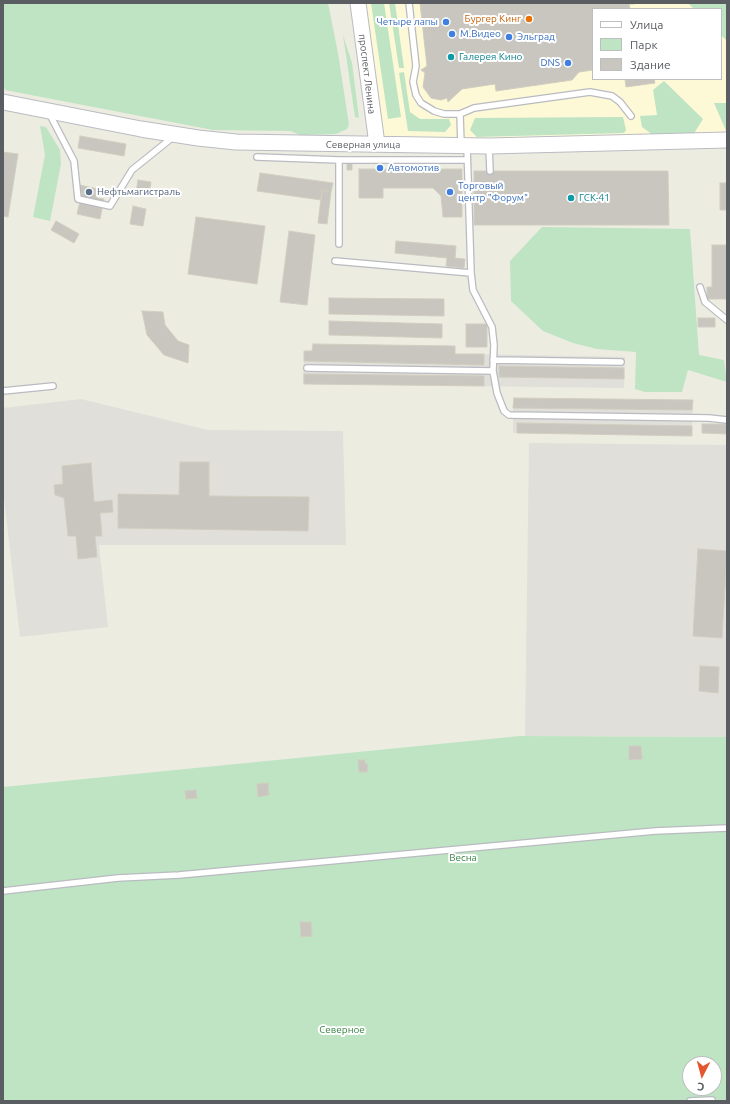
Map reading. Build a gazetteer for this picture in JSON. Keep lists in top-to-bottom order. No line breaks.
{"streets":{"main road":["проспект Ленина","Северная улица"]},"crossings":[["проспект Ленина","Северная улица"]],"parks":["Весна","Северное"],"places":["Бургер Кинг","Четыре лапы","М.Видео","Эльград","Галерея Кино","DNS","Автомотив","Нефтьмагистраль","Торговый центр \"Форум\"","ГСК-41"],"legend":["Улица","Парк","Здание"],"north":"bottom"}
